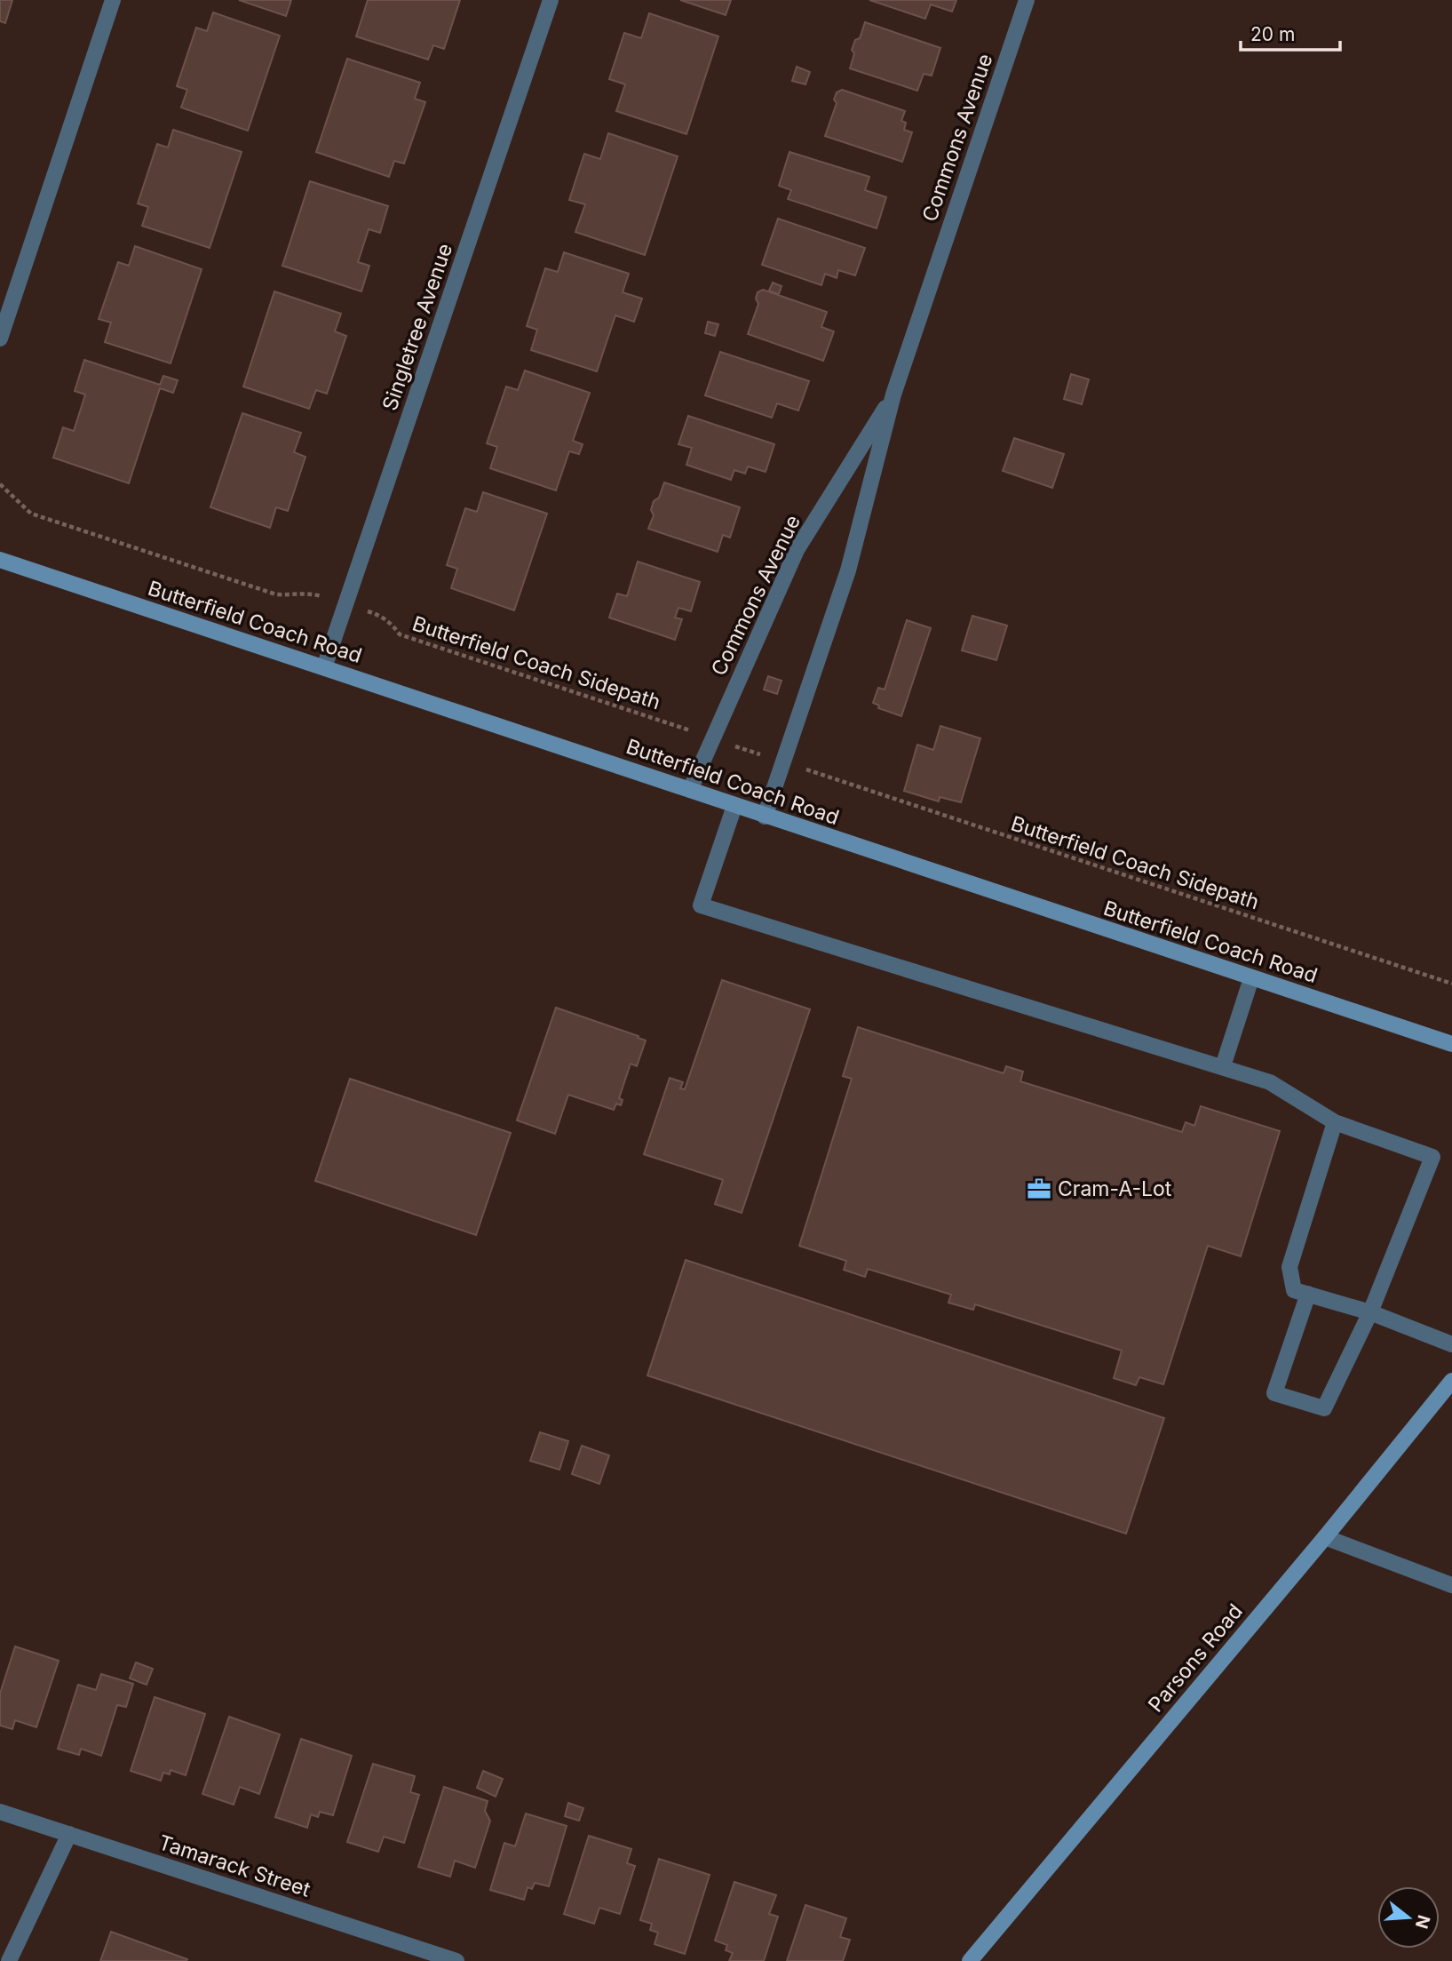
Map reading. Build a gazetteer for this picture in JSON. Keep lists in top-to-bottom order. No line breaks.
{"streets":{"main road":["Butterfield Coach Road","Parsons Road"],"street":["Commons Avenue","Singletree Avenue","Tamarack Street"],"path":["Butterfield Coach Sidepath"]},"crossings":[["Commons Avenue","Butterfield Coach Road"],["Singletree Avenue","Butterfield Coach Road"]],"places":{"office":["Cram-A-Lot"]},"scale_bar":"20 m","north":"right"}
